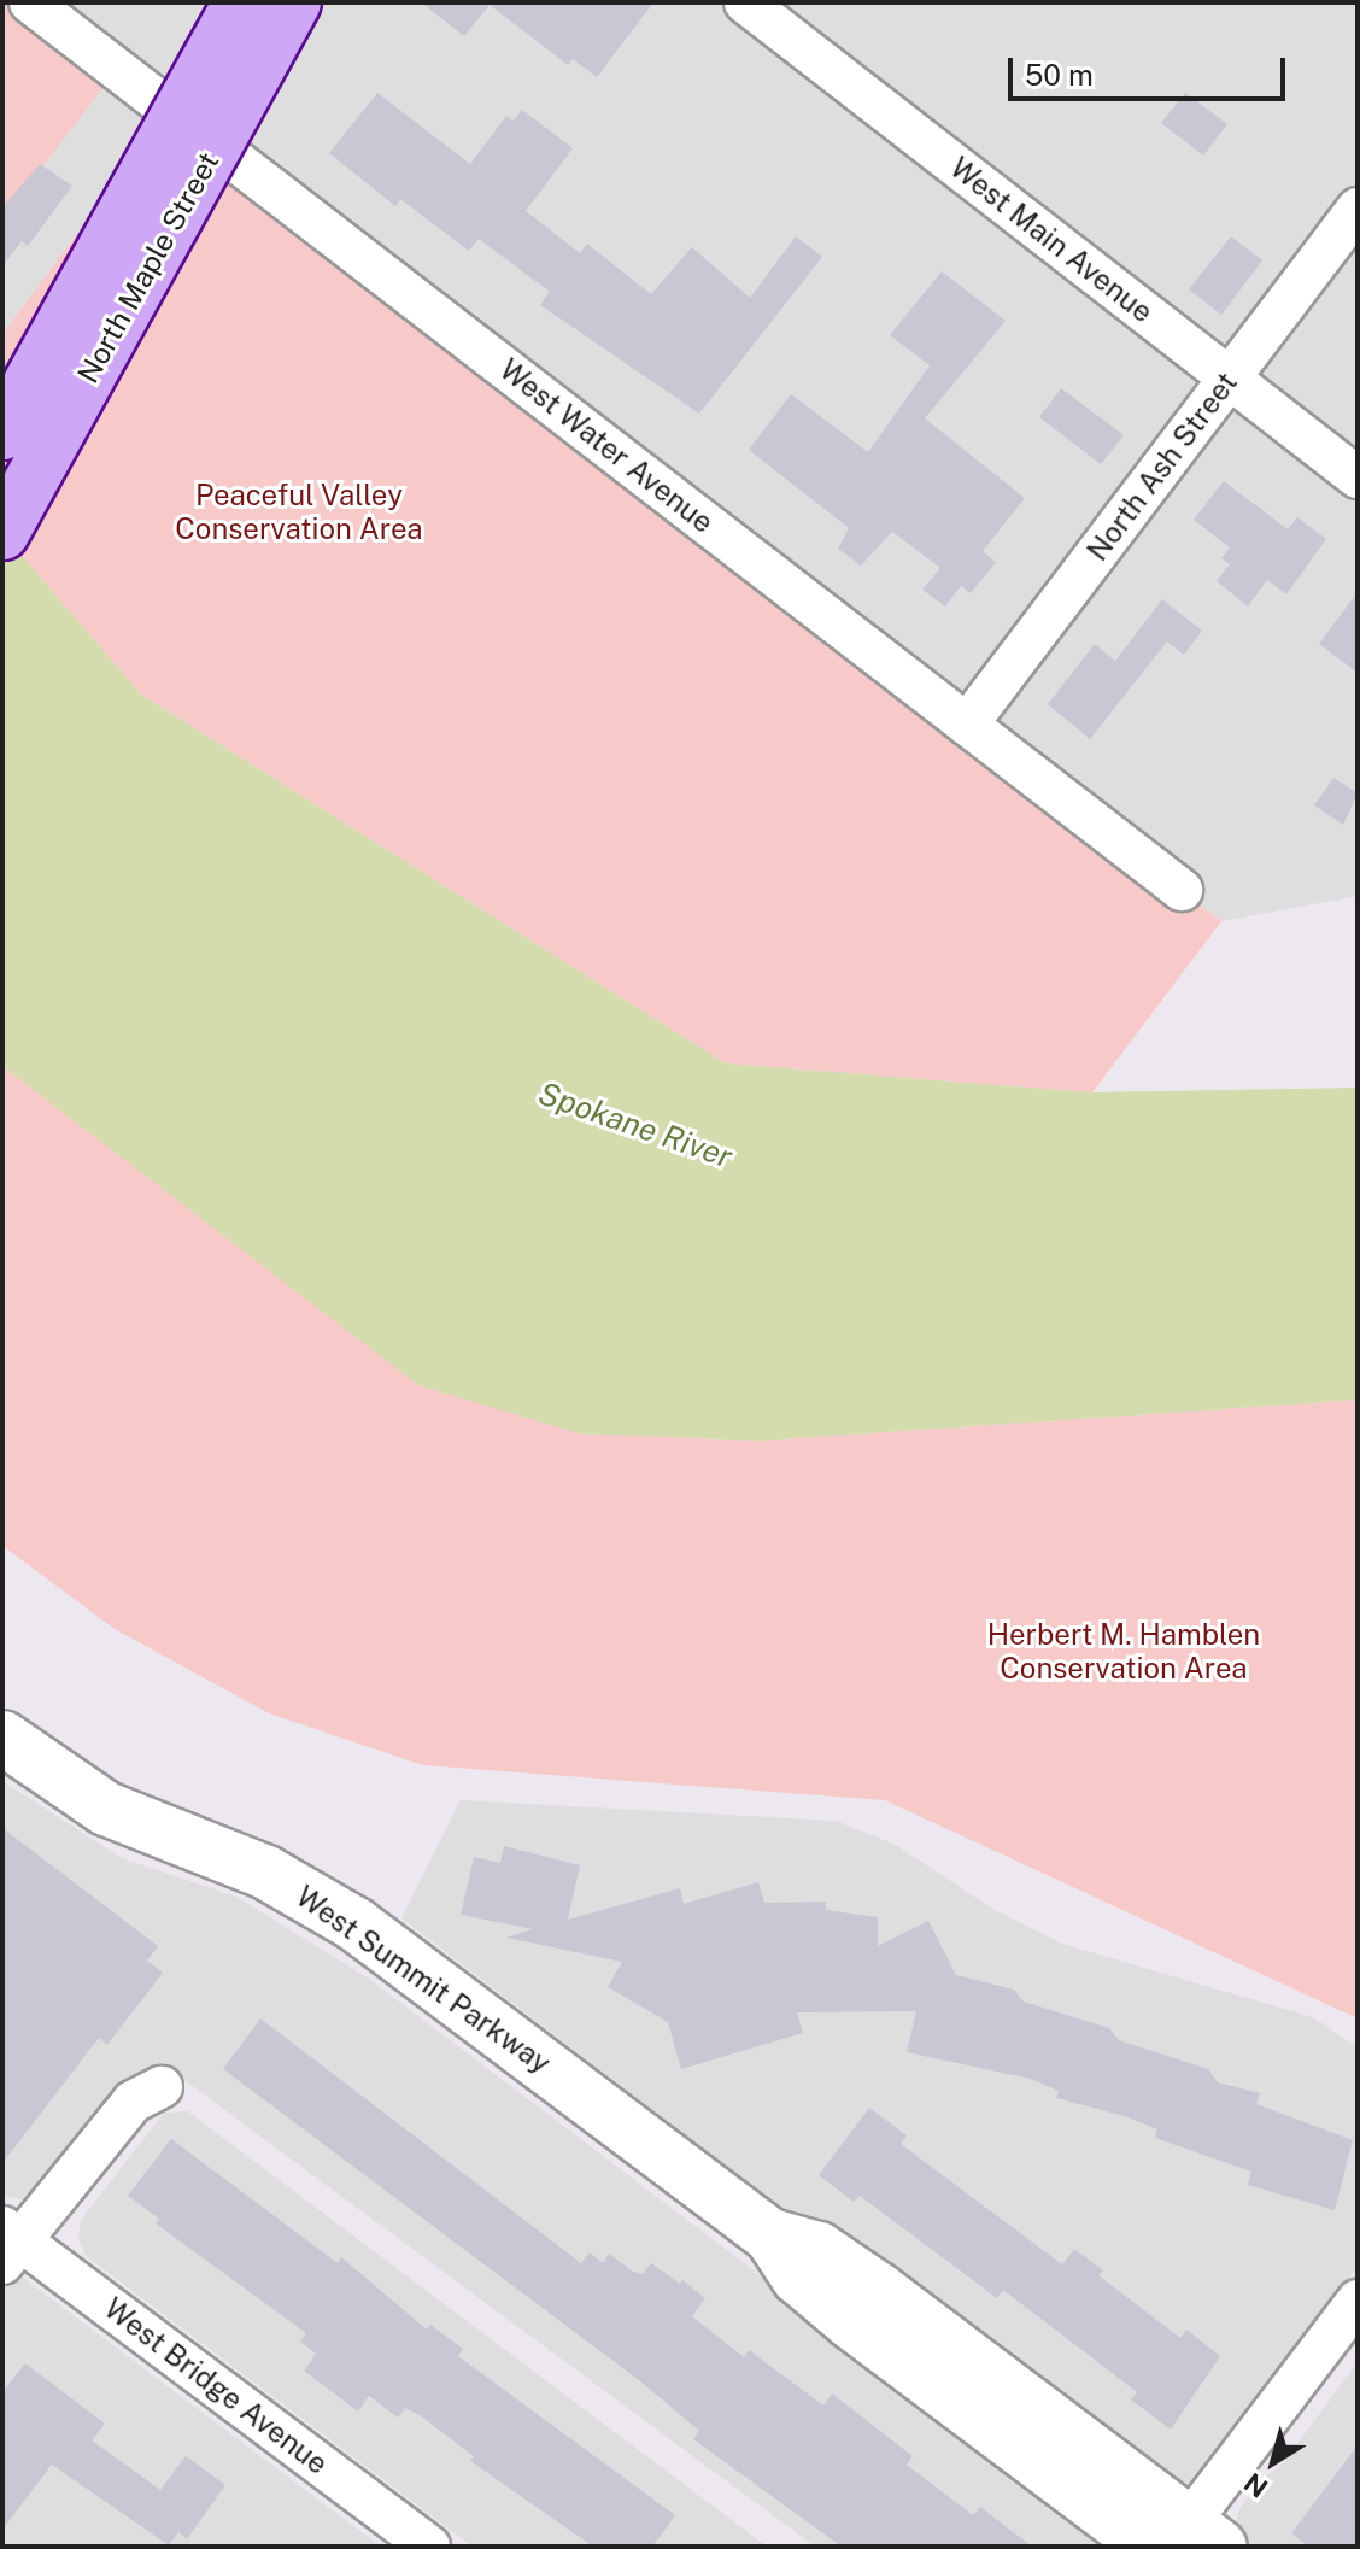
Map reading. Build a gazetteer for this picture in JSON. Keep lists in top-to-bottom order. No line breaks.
{"streets":{"main road":["North Maple Street"],"street":["West Main Avenue","West Water Avenue","North Ash Street","West Summit Parkway","West Bridge Avenue"]},"crossings":[["West Main Avenue","North Ash Street"],["West Water Avenue","North Ash Street"]],"water":["Spokane River"],"parks":["Peaceful Valley Conservation Area","Herbert M. Hamblen Conservation Area"],"scale_bar":"50 m","north":"bottom left"}
